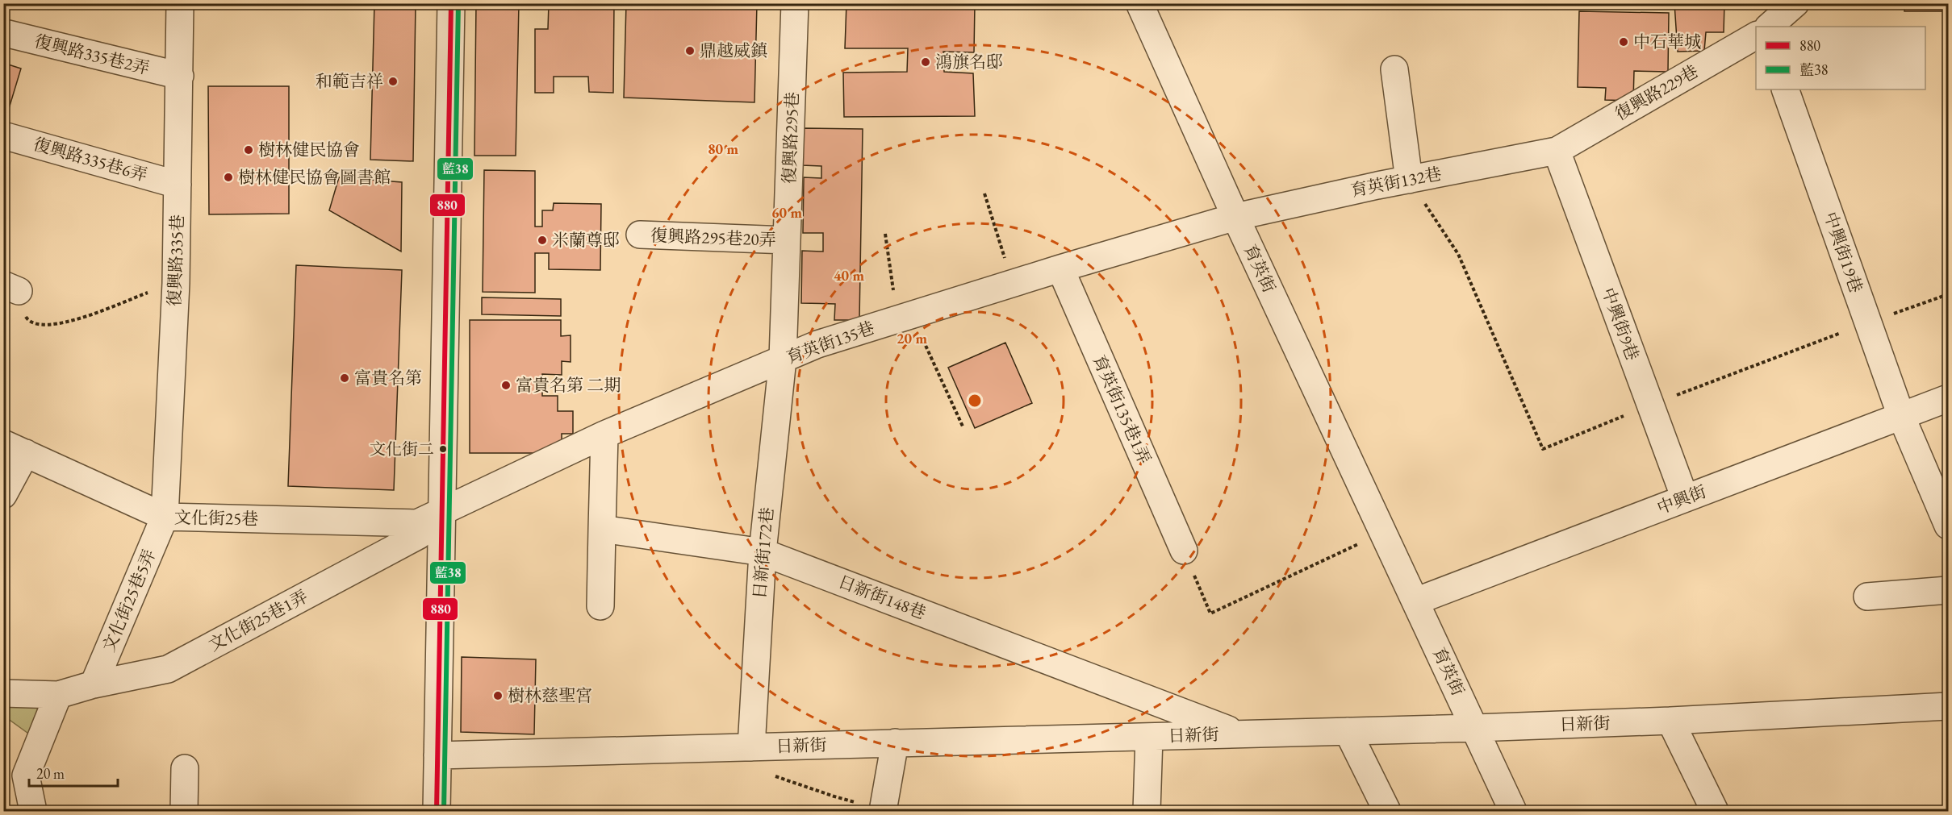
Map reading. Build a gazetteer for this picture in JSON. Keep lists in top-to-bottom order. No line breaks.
{"streets":{"street":["復興路335巷2弄","復興路229巷","復興路295巷","復興路335巷6弄","育英街132巷","復興路295巷20弄","中興街19巷","復興路335巷","育英街","中興街9巷","育英街135巷","育英街135巷1弄","中興街","文化街25巷","日新街172巷","日新街148巷","文化街25巷5弄","文化街25巷1弄","日新街"]},"crossings":[["復興路335巷2弄","復興路335巷"],["復興路229巷","育英街132巷"],["復興路229巷","中興街9巷"],["復興路295巷","復興路295巷20弄"],["復興路295巷","育英街135巷"],["復興路295巷","日新街172巷"],["復興路335巷6弄","復興路335巷"],["育英街132巷","育英街"],["育英街132巷","中興街9巷"],["育英街132巷","育英街135巷"],["中興街19巷","中興街"],["復興路335巷","文化街25巷"],["復興路335巷","文化街25巷5弄"],["育英街","育英街135巷"],["育英街","中興街"],["育英街","日新街"],["中興街9巷","中興街"],["育英街135巷","育英街135巷1弄"],["育英街135巷","文化街25巷"],["育英街135巷","日新街172巷"],["育英街135巷","文化街25巷1弄"],["文化街25巷","文化街25巷5弄"],["文化街25巷","文化街25巷1弄"],["日新街172巷","日新街148巷"],["日新街172巷","日新街"],["日新街148巷","日新街"],["文化街25巷5弄","文化街25巷1弄"]],"places":["中石華城","鼎越威鎮","鴻旗名邸","和範吉祥","樹林健民協會","樹林健民協會圖書館","米蘭尊邸","富貴名第","富貴名第 二期","文化街二","樹林慈聖宮"],"lines":["transit line 880","transit line 藍38"],"legend":["880","藍38"],"scale_bar":"20 m","rings":["80 m","60 m","40 m","20 m"]}
